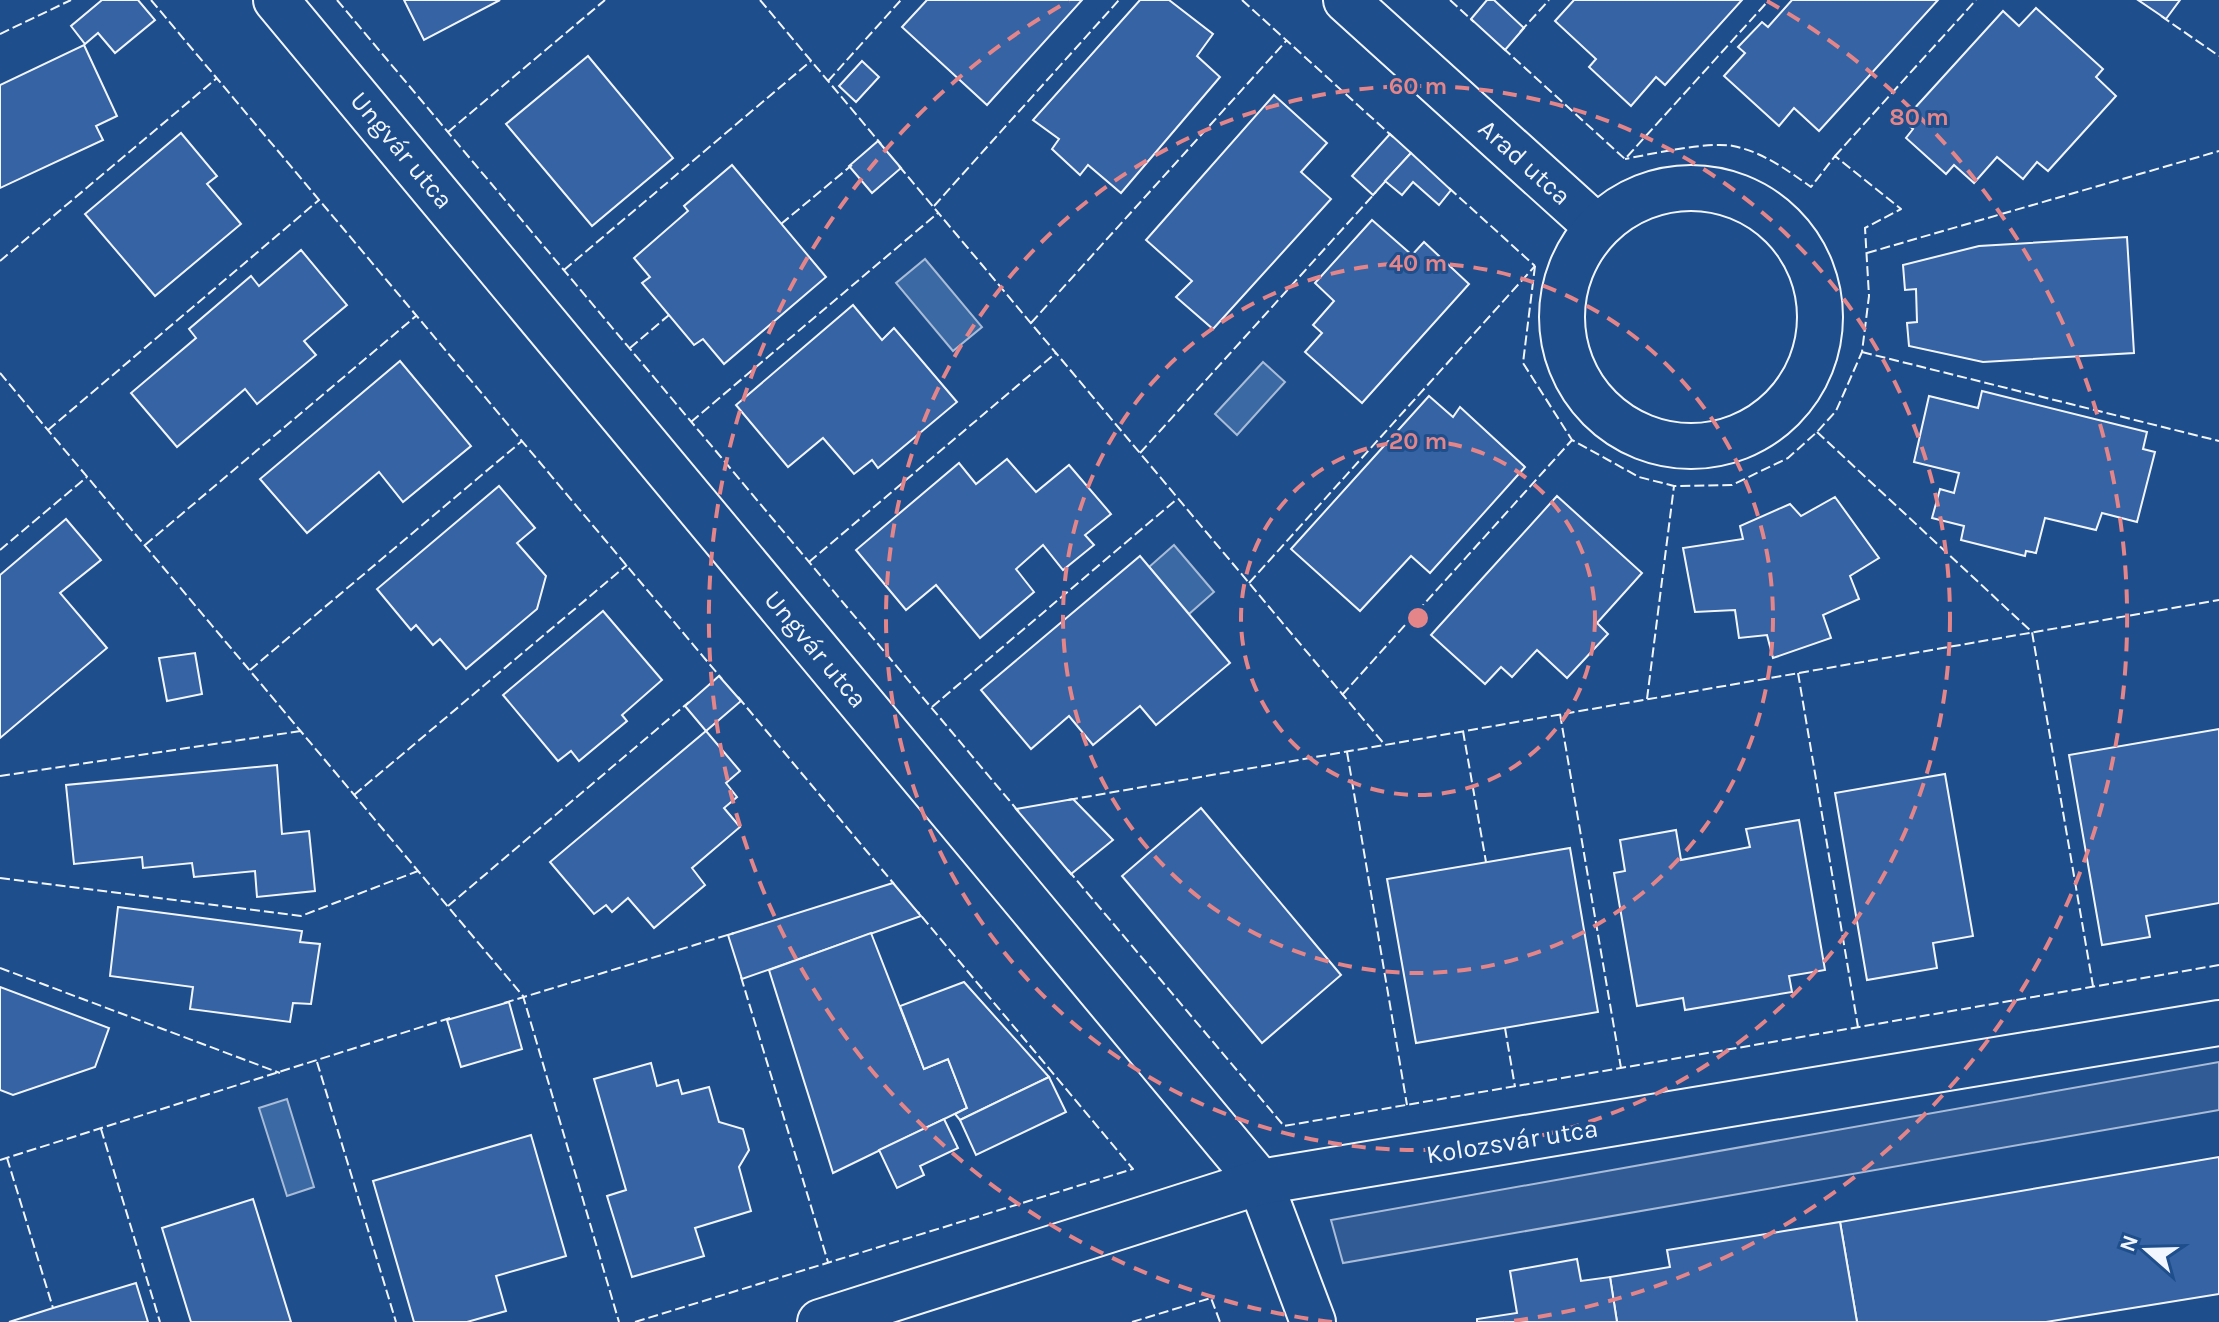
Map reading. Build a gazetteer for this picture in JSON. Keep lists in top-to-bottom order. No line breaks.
{"streets":{"street":["Ungvár utca","Arad utca","Kolozsvár utca"]},"crossings":[["Ungvár utca","Kolozsvár utca"]],"north":"left","rings":["60 m","80 m","40 m","20 m"]}
